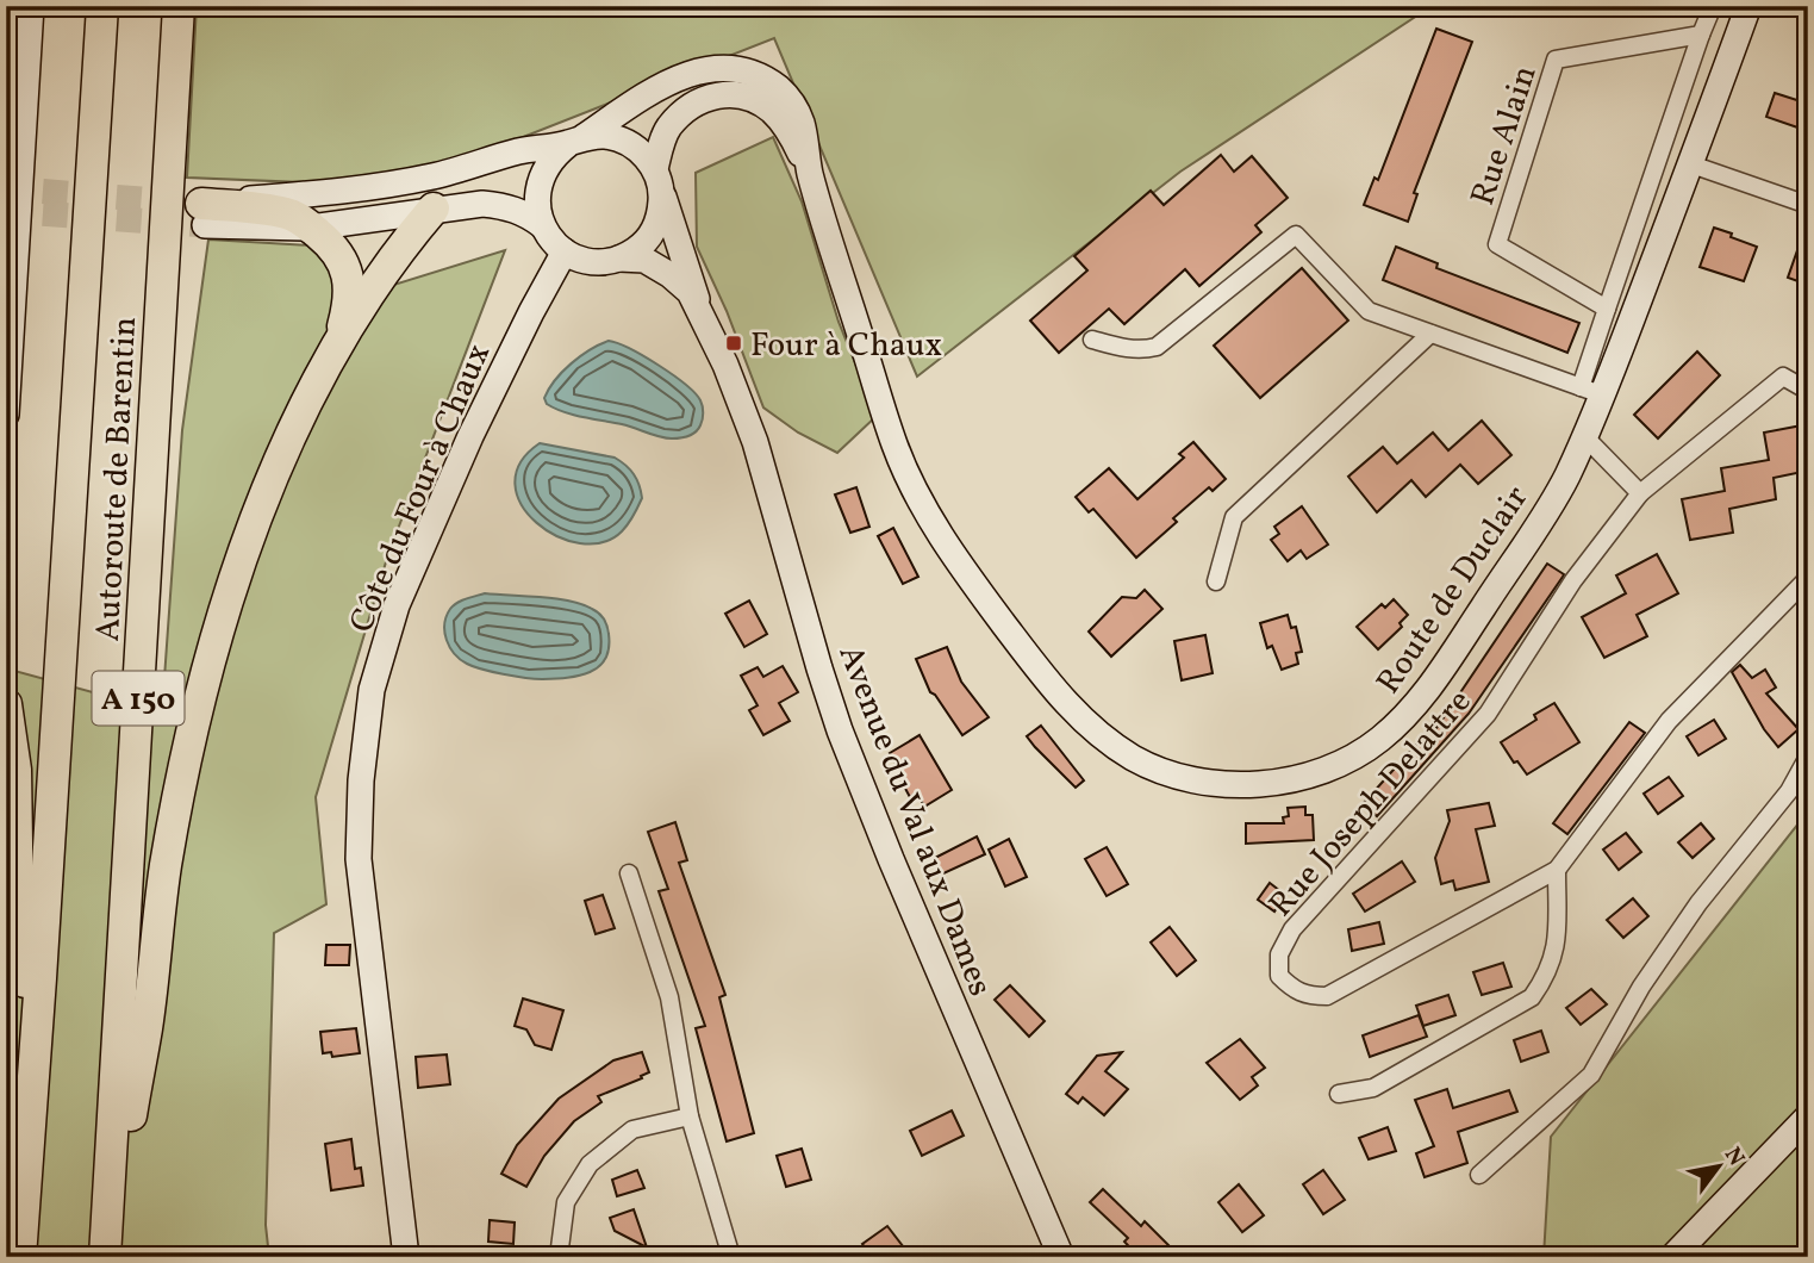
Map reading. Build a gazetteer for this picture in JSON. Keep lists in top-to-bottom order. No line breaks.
{"streets":{"highway":["Autoroute de Barentin","A 150"],"street":["Rue Alain","Côte du Four à Chaux","Route de Duclair","Rue Joseph Delattre","Avenue du Val aux Dames"]},"crossings":[["Côte du Four à Chaux","Route de Duclair"],["Côte du Four à Chaux","Avenue du Val aux Dames"],["Route de Duclair","Avenue du Val aux Dames"]],"places":{"transit":["Four à Chaux"]},"north":"top right"}
